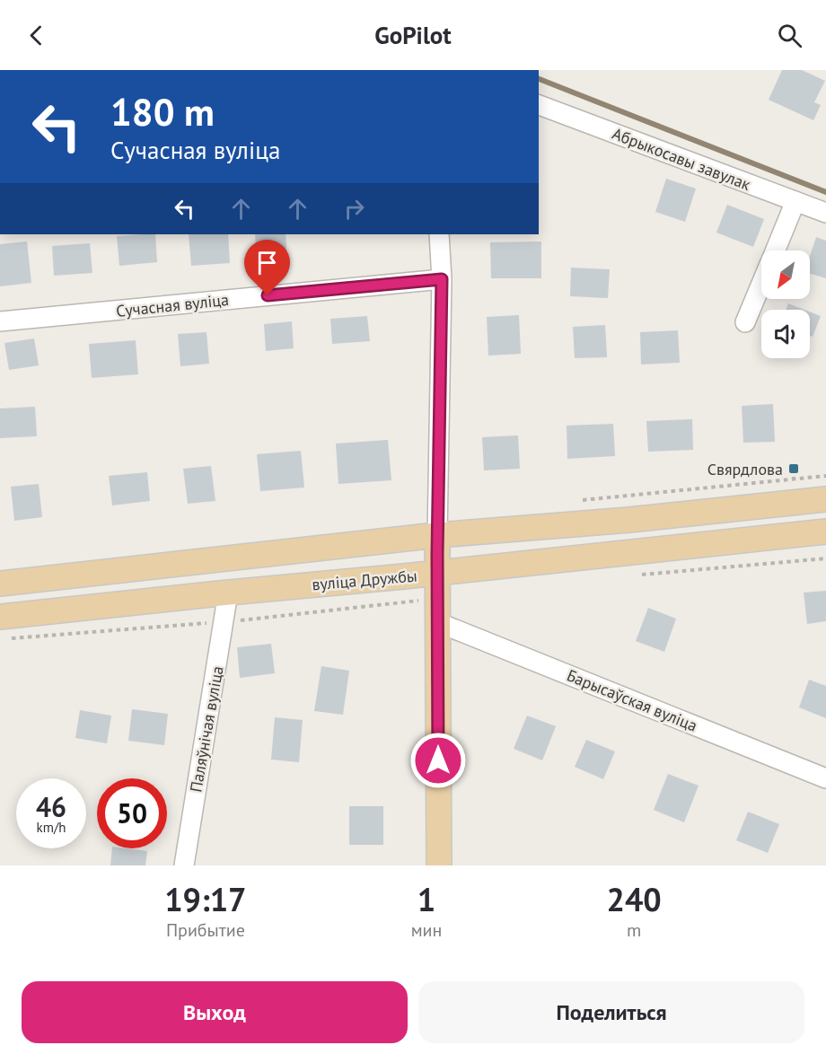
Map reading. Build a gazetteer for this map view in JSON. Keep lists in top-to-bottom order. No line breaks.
{"streets":{"main road":["вуліца Дружбы"],"street":["Абрыкосавы завулак","Сучасная вуліца","Барысаўская вуліца","Паляўнічая вуліца"]},"crossings":[["вуліца Дружбы","Паляўнічая вуліца"]],"places":{"transit":["Свярдлова"]},"north":"bottom left","page":{"header":"GoPilot","turn":["180 m","Сучасная вуліца"],"speed":"46 km/h","limit":"50","eta":["19:17","Прибытие","1","мин","240","m"],"buttons":["Выход","Поделиться"]}}
